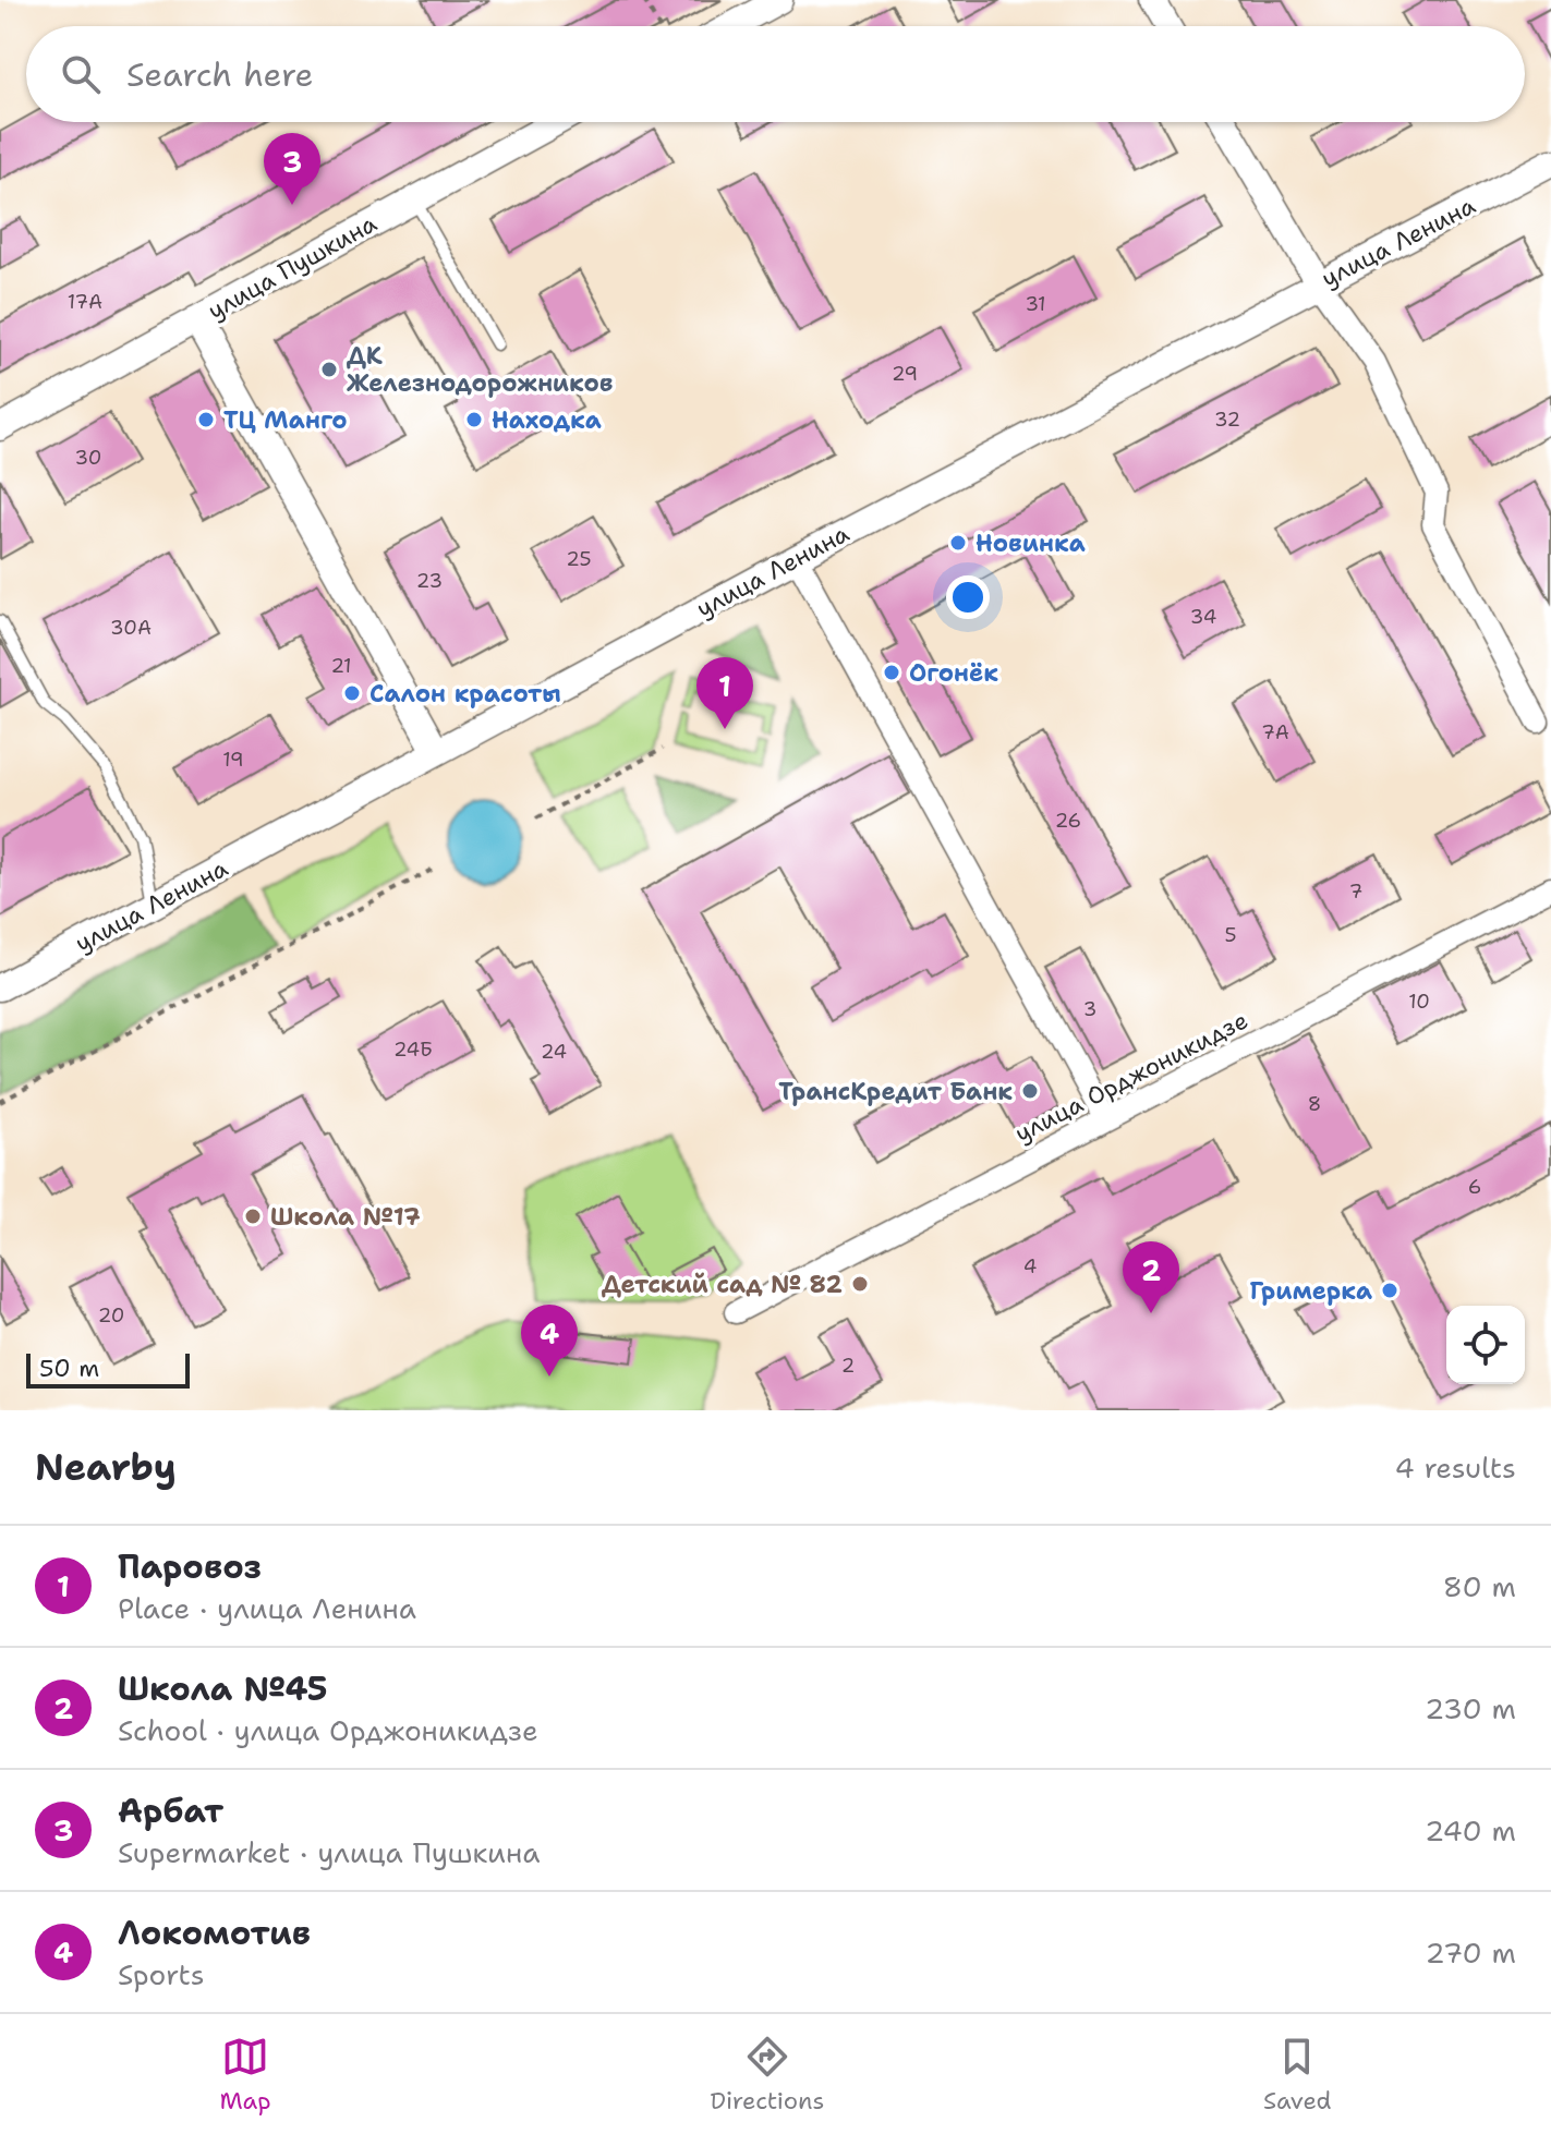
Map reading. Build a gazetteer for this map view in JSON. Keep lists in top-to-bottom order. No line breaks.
{"streets":{"street":["улица Ленина","улица Пушкина","улица Орджоникидзе"]},"places":["ДК Железнодорожников","ТЦ Манго","Находка","Новинка","Огонёк","Салон красоты","ТрансКредит Банк","Школа №17","Детский сад № 82","Гримерка"],"house_numbers":["17А","31","29","32","30","25","23","34","30А","21","7А","19","26","7","5","10","3","24Б","24","8","6","4","20","2"],"scale_bar":"50 m","page":{"search":"Search here","pins":["3","1","2","4"],"scale":"50 m","heading":["Nearby","4 results"],"list":[{"mark":"1","name":"Паровоз","note":"Place · улица Ленина","value":"80 m"},{"mark":"2","name":"Школа №45","note":"School · улица Орджоникидзе","value":"230 m"},{"mark":"3","name":"Арбат","note":"Supermarket · улица Пушкина","value":"240 m"},{"mark":"4","name":"Локомотив","note":"Sports","value":"270 m"}],"nav":["Map","Directions","Saved"]}}
